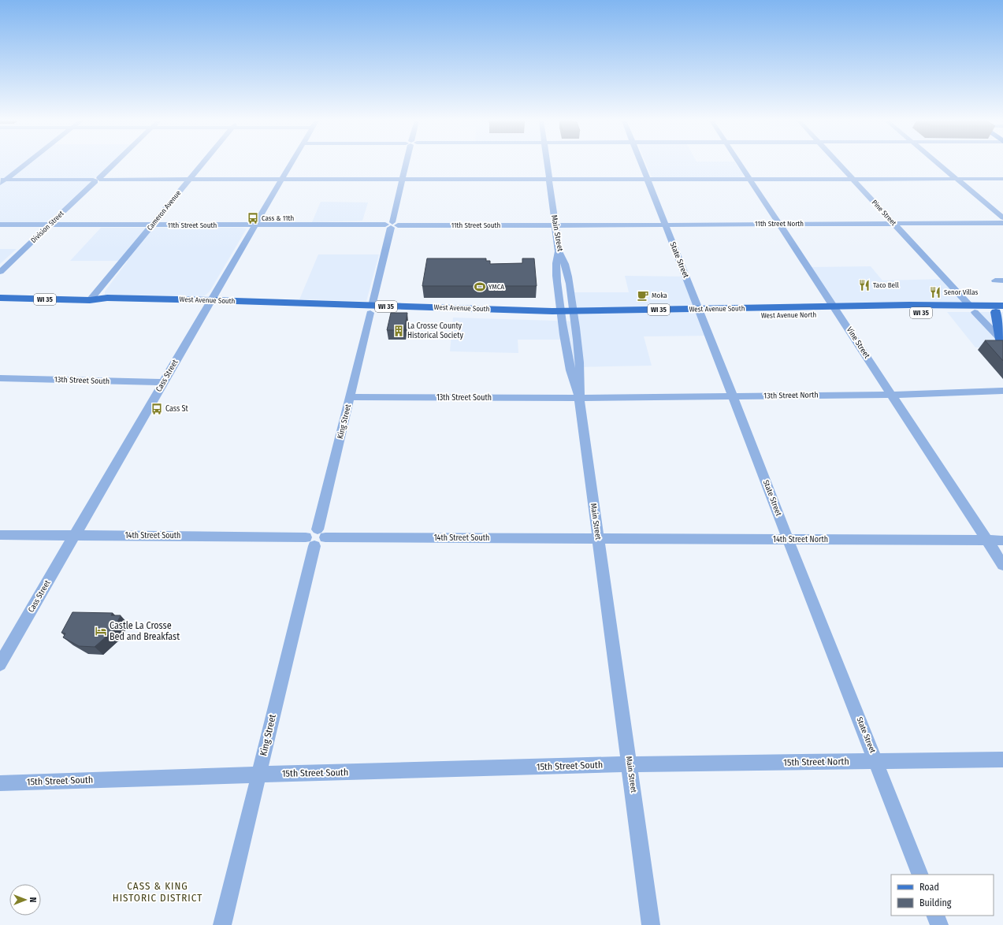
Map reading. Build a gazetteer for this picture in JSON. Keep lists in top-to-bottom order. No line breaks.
{"streets":{"main road":["WI 35","West Avenue South","West Avenue North"],"street":["Cameron Avenue","Pine Street","11th Street North","11th Street South","Division Street","Main Street","State Street","Vine Street","Cass Street","13th Street South","13th Street North","King Street","14th Street South","14th Street North","15th Street North","15th Street South"]},"crossings":[["Cameron Avenue","11th Street South"],["Cameron Avenue","West Avenue South"],["Pine Street","11th Street North"],["Pine Street","West Avenue North"],["11th Street North","11th Street South"],["11th Street North","Main Street"],["11th Street North","State Street"],["11th Street North","Vine Street"],["11th Street South","Division Street"],["11th Street South","Main Street"],["11th Street South","Cass Street"],["11th Street South","King Street"],["Main Street","West Avenue South"],["Main Street","West Avenue North"],["Main Street","13th Street South"],["Main Street","13th Street North"],["Main Street","14th Street South"],["Main Street","14th Street North"],["Main Street","15th Street North"],["Main Street","15th Street South"],["State Street","West Avenue North"],["State Street","13th Street North"],["State Street","14th Street North"],["State Street","15th Street North"],["West Avenue South","West Avenue North"],["West Avenue South","Cass Street"],["West Avenue South","King Street"],["West Avenue North","Vine Street"],["Vine Street","13th Street North"],["Vine Street","14th Street North"],["Cass Street","13th Street South"],["Cass Street","14th Street South"],["13th Street South","13th Street North"],["13th Street South","King Street"],["King Street","14th Street South"],["King Street","15th Street South"],["14th Street South","14th Street North"],["15th Street North","15th Street South"]],"districts":["CASS & KING HISTORIC DISTRICT"],"places":{"bus stop":["Cass & 11th","Cass St"],"restaurant":["Taco Bell","Senor Villas"],"sports":["YMCA"],"cafe":["Moka"],"building":["La Crosse County Historical Society"],"hotel":["Castle La Crosse Bed and Breakfast"]},"legend":["Road","Building"],"north":"right"}
